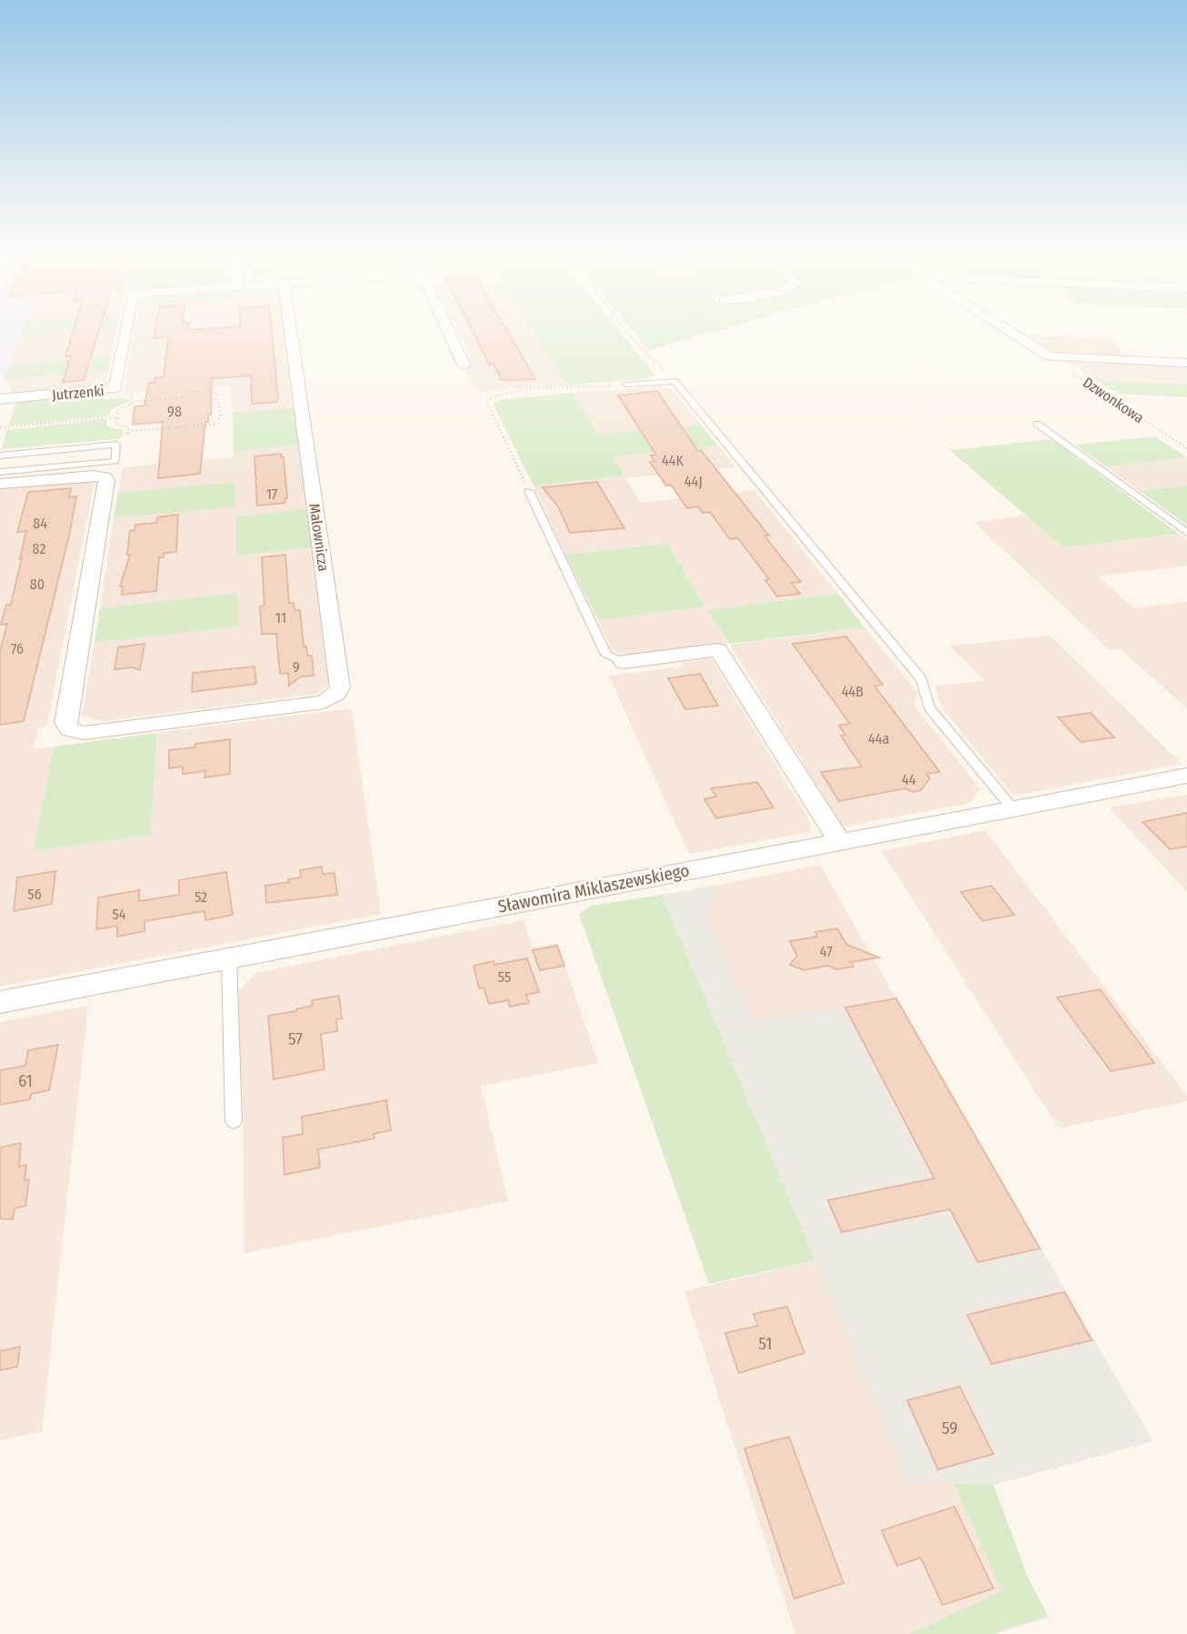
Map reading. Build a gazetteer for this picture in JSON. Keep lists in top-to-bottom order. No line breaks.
{"streets":{"street":["Jutrzenki","Malownicza","Sławomira Miklaszewskiego"],"path":["Dzwonkowa"]},"house_numbers":["98","44K","44J","17","84","82","80","11","76","9","44B","44a","44","56","52","54","47","55","57","61","51","59"]}
